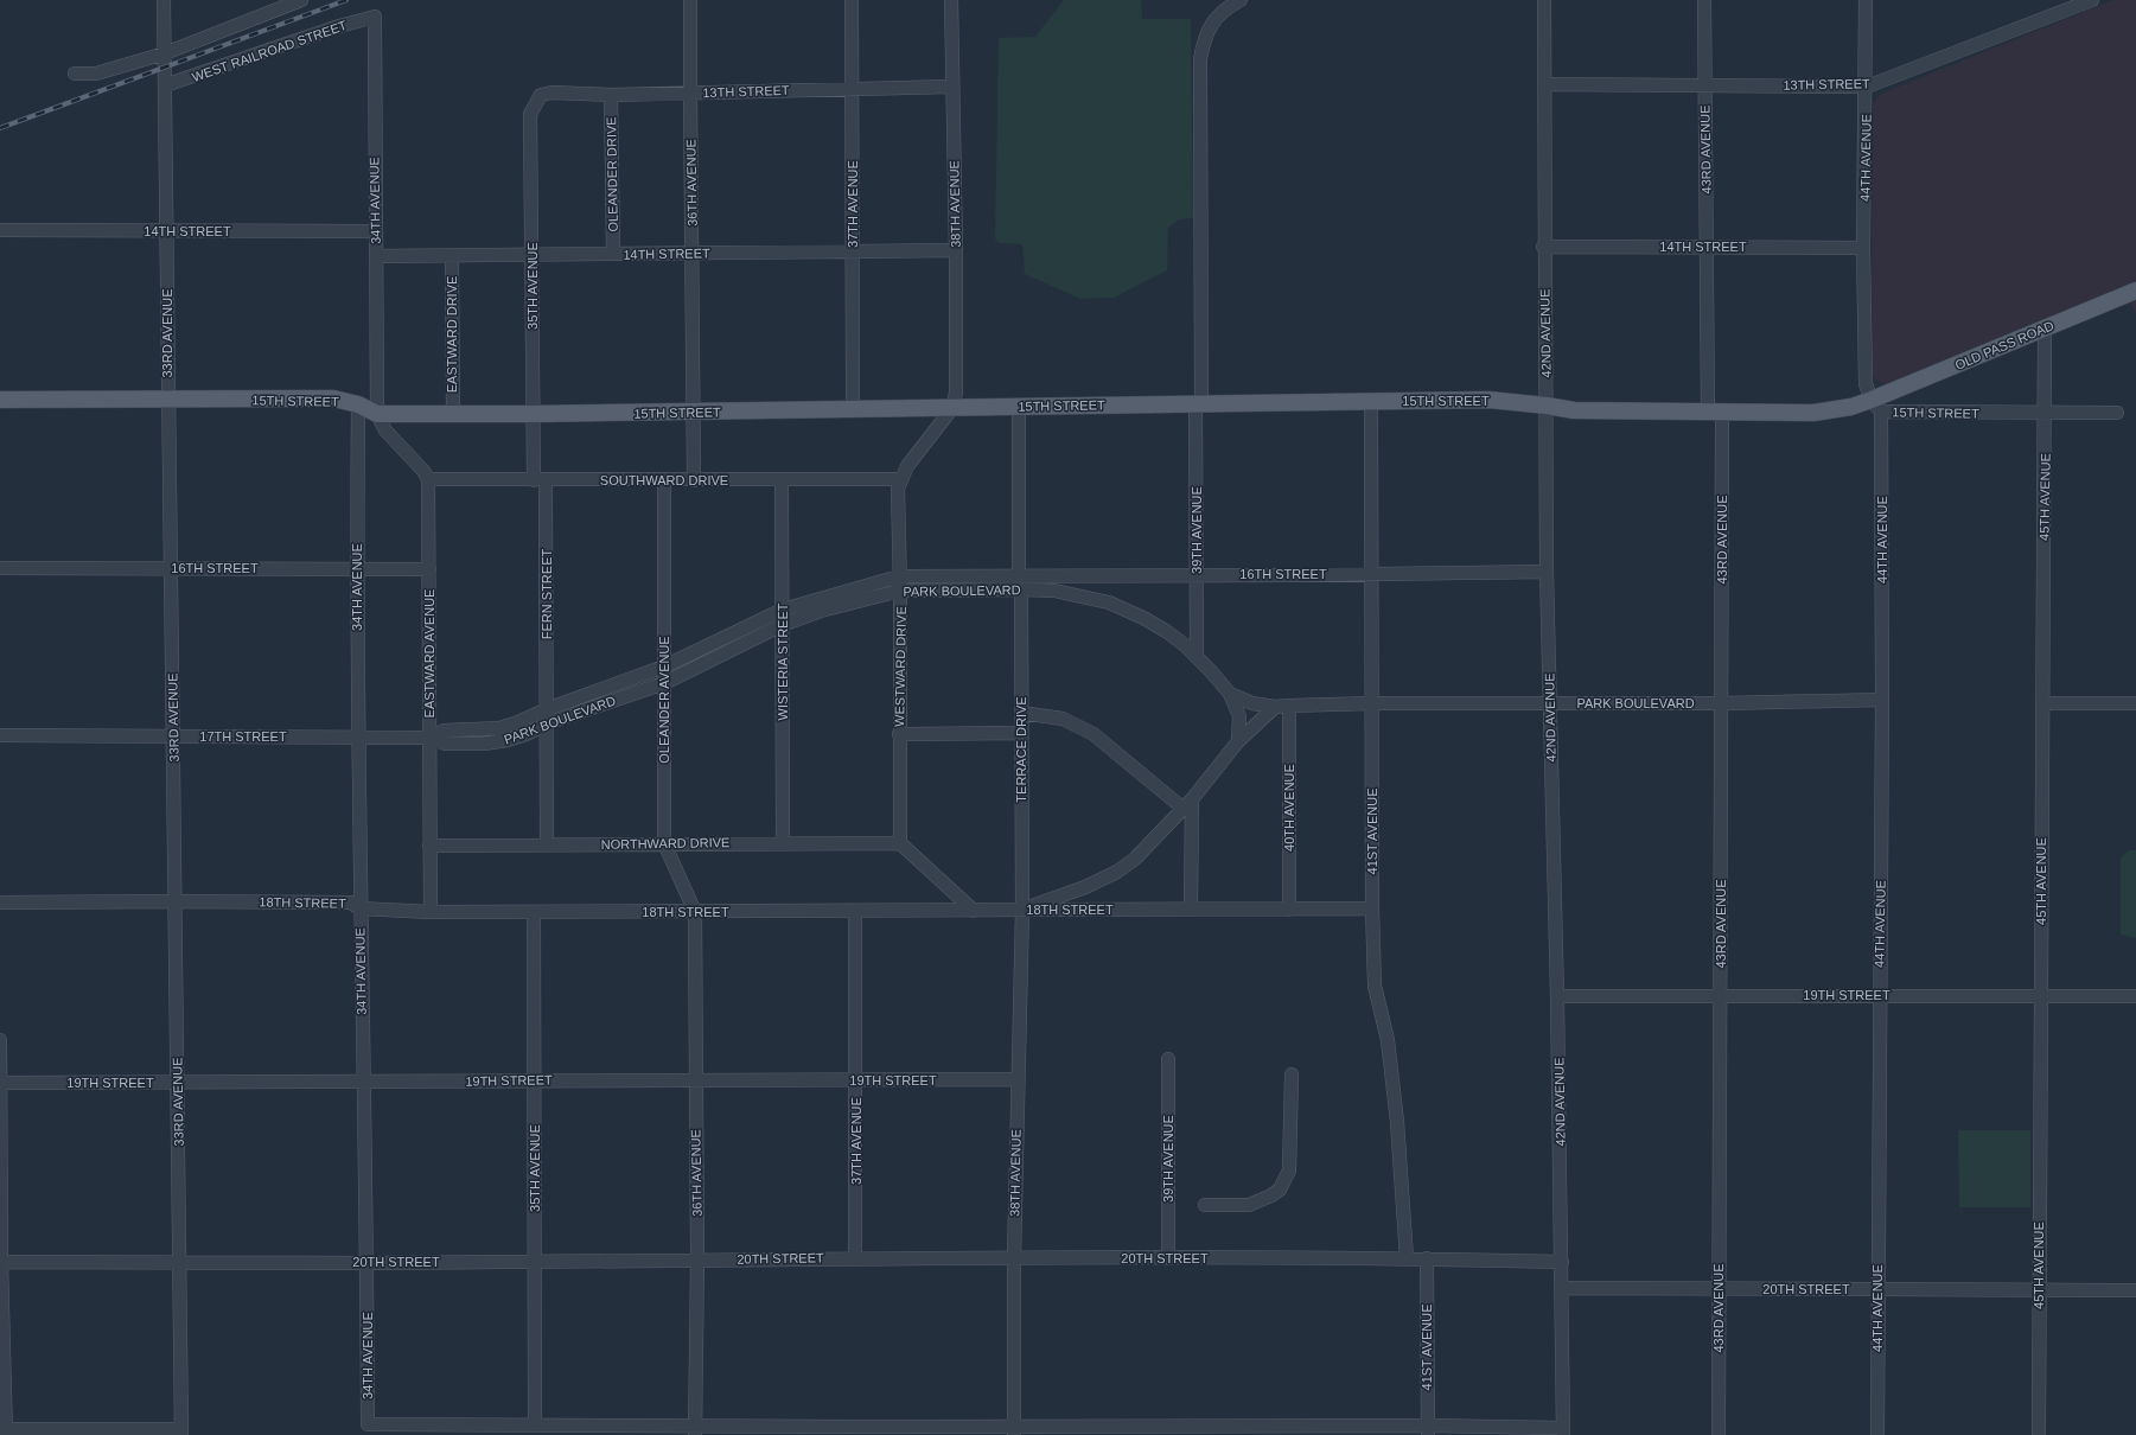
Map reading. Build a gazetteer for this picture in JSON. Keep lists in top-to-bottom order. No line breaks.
{"streets":{"main road":["OLD PASS ROAD","15TH STREET"],"street":["WEST RAILROAD STREET","13TH STREET","43RD AVENUE","44TH AVENUE","OLEANDER DRIVE","36TH AVENUE","34TH AVENUE","37TH AVENUE","38TH AVENUE","14TH STREET","35TH AVENUE","33RD AVENUE","42ND AVENUE","EASTWARD DRIVE","SOUTHWARD DRIVE","45TH AVENUE","39TH AVENUE","16TH STREET","PARK BOULEVARD","FERN STREET","EASTWARD AVENUE","WISTERIA STREET","WESTWARD DRIVE","OLEANDER AVENUE","17TH STREET","TERRACE DRIVE","40TH AVENUE","41ST AVENUE","NORTHWARD DRIVE","18TH STREET","19TH STREET","20TH STREET"]},"crossings":[["WEST RAILROAD STREET","34TH AVENUE"],["WEST RAILROAD STREET","33RD AVENUE"],["13TH STREET","43RD AVENUE"],["13TH STREET","44TH AVENUE"],["13TH STREET","OLEANDER DRIVE"],["13TH STREET","36TH AVENUE"],["13TH STREET","37TH AVENUE"],["13TH STREET","38TH AVENUE"],["13TH STREET","35TH AVENUE"],["13TH STREET","42ND AVENUE"],["43RD AVENUE","14TH STREET"],["43RD AVENUE","15TH STREET"],["43RD AVENUE","PARK BOULEVARD"],["43RD AVENUE","19TH STREET"],["43RD AVENUE","20TH STREET"],["44TH AVENUE","14TH STREET"],["44TH AVENUE","OLD PASS ROAD"],["44TH AVENUE","15TH STREET"],["44TH AVENUE","PARK BOULEVARD"],["44TH AVENUE","19TH STREET"],["44TH AVENUE","20TH STREET"],["OLEANDER DRIVE","14TH STREET"],["36TH AVENUE","14TH STREET"],["36TH AVENUE","15TH STREET"],["36TH AVENUE","SOUTHWARD DRIVE"],["36TH AVENUE","OLEANDER AVENUE"],["36TH AVENUE","18TH STREET"],["36TH AVENUE","19TH STREET"],["36TH AVENUE","20TH STREET"],["34TH AVENUE","14TH STREET"],["34TH AVENUE","35TH AVENUE"],["34TH AVENUE","15TH STREET"],["34TH AVENUE","16TH STREET"],["34TH AVENUE","17TH STREET"],["34TH AVENUE","18TH STREET"],["34TH AVENUE","19TH STREET"],["34TH AVENUE","20TH STREET"],["37TH AVENUE","14TH STREET"],["37TH AVENUE","15TH STREET"],["37TH AVENUE","18TH STREET"],["37TH AVENUE","19TH STREET"],["37TH AVENUE","20TH STREET"],["38TH AVENUE","14TH STREET"],["38TH AVENUE","15TH STREET"],["38TH AVENUE","WESTWARD DRIVE"],["38TH AVENUE","TERRACE DRIVE"],["38TH AVENUE","18TH STREET"],["38TH AVENUE","19TH STREET"],["38TH AVENUE","20TH STREET"],["14TH STREET","35TH AVENUE"],["14TH STREET","33RD AVENUE"],["14TH STREET","42ND AVENUE"],["14TH STREET","EASTWARD DRIVE"],["35TH AVENUE","15TH STREET"],["35TH AVENUE","SOUTHWARD DRIVE"],["35TH AVENUE","FERN STREET"],["35TH AVENUE","18TH STREET"],["35TH AVENUE","19TH STREET"],["35TH AVENUE","20TH STREET"],["33RD AVENUE","15TH STREET"],["33RD AVENUE","16TH STREET"],["33RD AVENUE","17TH STREET"],["33RD AVENUE","18TH STREET"],["33RD AVENUE","19TH STREET"],["33RD AVENUE","20TH STREET"],["42ND AVENUE","15TH STREET"],["42ND AVENUE","16TH STREET"],["42ND AVENUE","PARK BOULEVARD"],["42ND AVENUE","19TH STREET"],["42ND AVENUE","20TH STREET"],["EASTWARD DRIVE","15TH STREET"],["OLD PASS ROAD","15TH STREET"],["OLD PASS ROAD","45TH AVENUE"],["15TH STREET","45TH AVENUE"],["15TH STREET","39TH AVENUE"],["15TH STREET","WESTWARD DRIVE"],["15TH STREET","TERRACE DRIVE"],["15TH STREET","41ST AVENUE"],["SOUTHWARD DRIVE","FERN STREET"],["SOUTHWARD DRIVE","EASTWARD AVENUE"],["SOUTHWARD DRIVE","WISTERIA STREET"],["SOUTHWARD DRIVE","WESTWARD DRIVE"],["SOUTHWARD DRIVE","OLEANDER AVENUE"],["45TH AVENUE","19TH STREET"],["45TH AVENUE","20TH STREET"],["39TH AVENUE","16TH STREET"],["39TH AVENUE","PARK BOULEVARD"],["39TH AVENUE","20TH STREET"],["16TH STREET","PARK BOULEVARD"],["16TH STREET","EASTWARD AVENUE"],["16TH STREET","TERRACE DRIVE"],["16TH STREET","41ST AVENUE"],["PARK BOULEVARD","FERN STREET"],["PARK BOULEVARD","EASTWARD AVENUE"],["PARK BOULEVARD","WISTERIA STREET"],["PARK BOULEVARD","WESTWARD DRIVE"],["PARK BOULEVARD","OLEANDER AVENUE"],["PARK BOULEVARD","17TH STREET"],["PARK BOULEVARD","TERRACE DRIVE"],["PARK BOULEVARD","40TH AVENUE"],["PARK BOULEVARD","41ST AVENUE"],["EASTWARD AVENUE","17TH STREET"],["EASTWARD AVENUE","NORTHWARD DRIVE"],["EASTWARD AVENUE","18TH STREET"],["WISTERIA STREET","NORTHWARD DRIVE"],["WESTWARD DRIVE","NORTHWARD DRIVE"],["OLEANDER AVENUE","NORTHWARD DRIVE"],["OLEANDER AVENUE","18TH STREET"],["TERRACE DRIVE","18TH STREET"],["40TH AVENUE","18TH STREET"],["41ST AVENUE","18TH STREET"],["41ST AVENUE","20TH STREET"]]}
